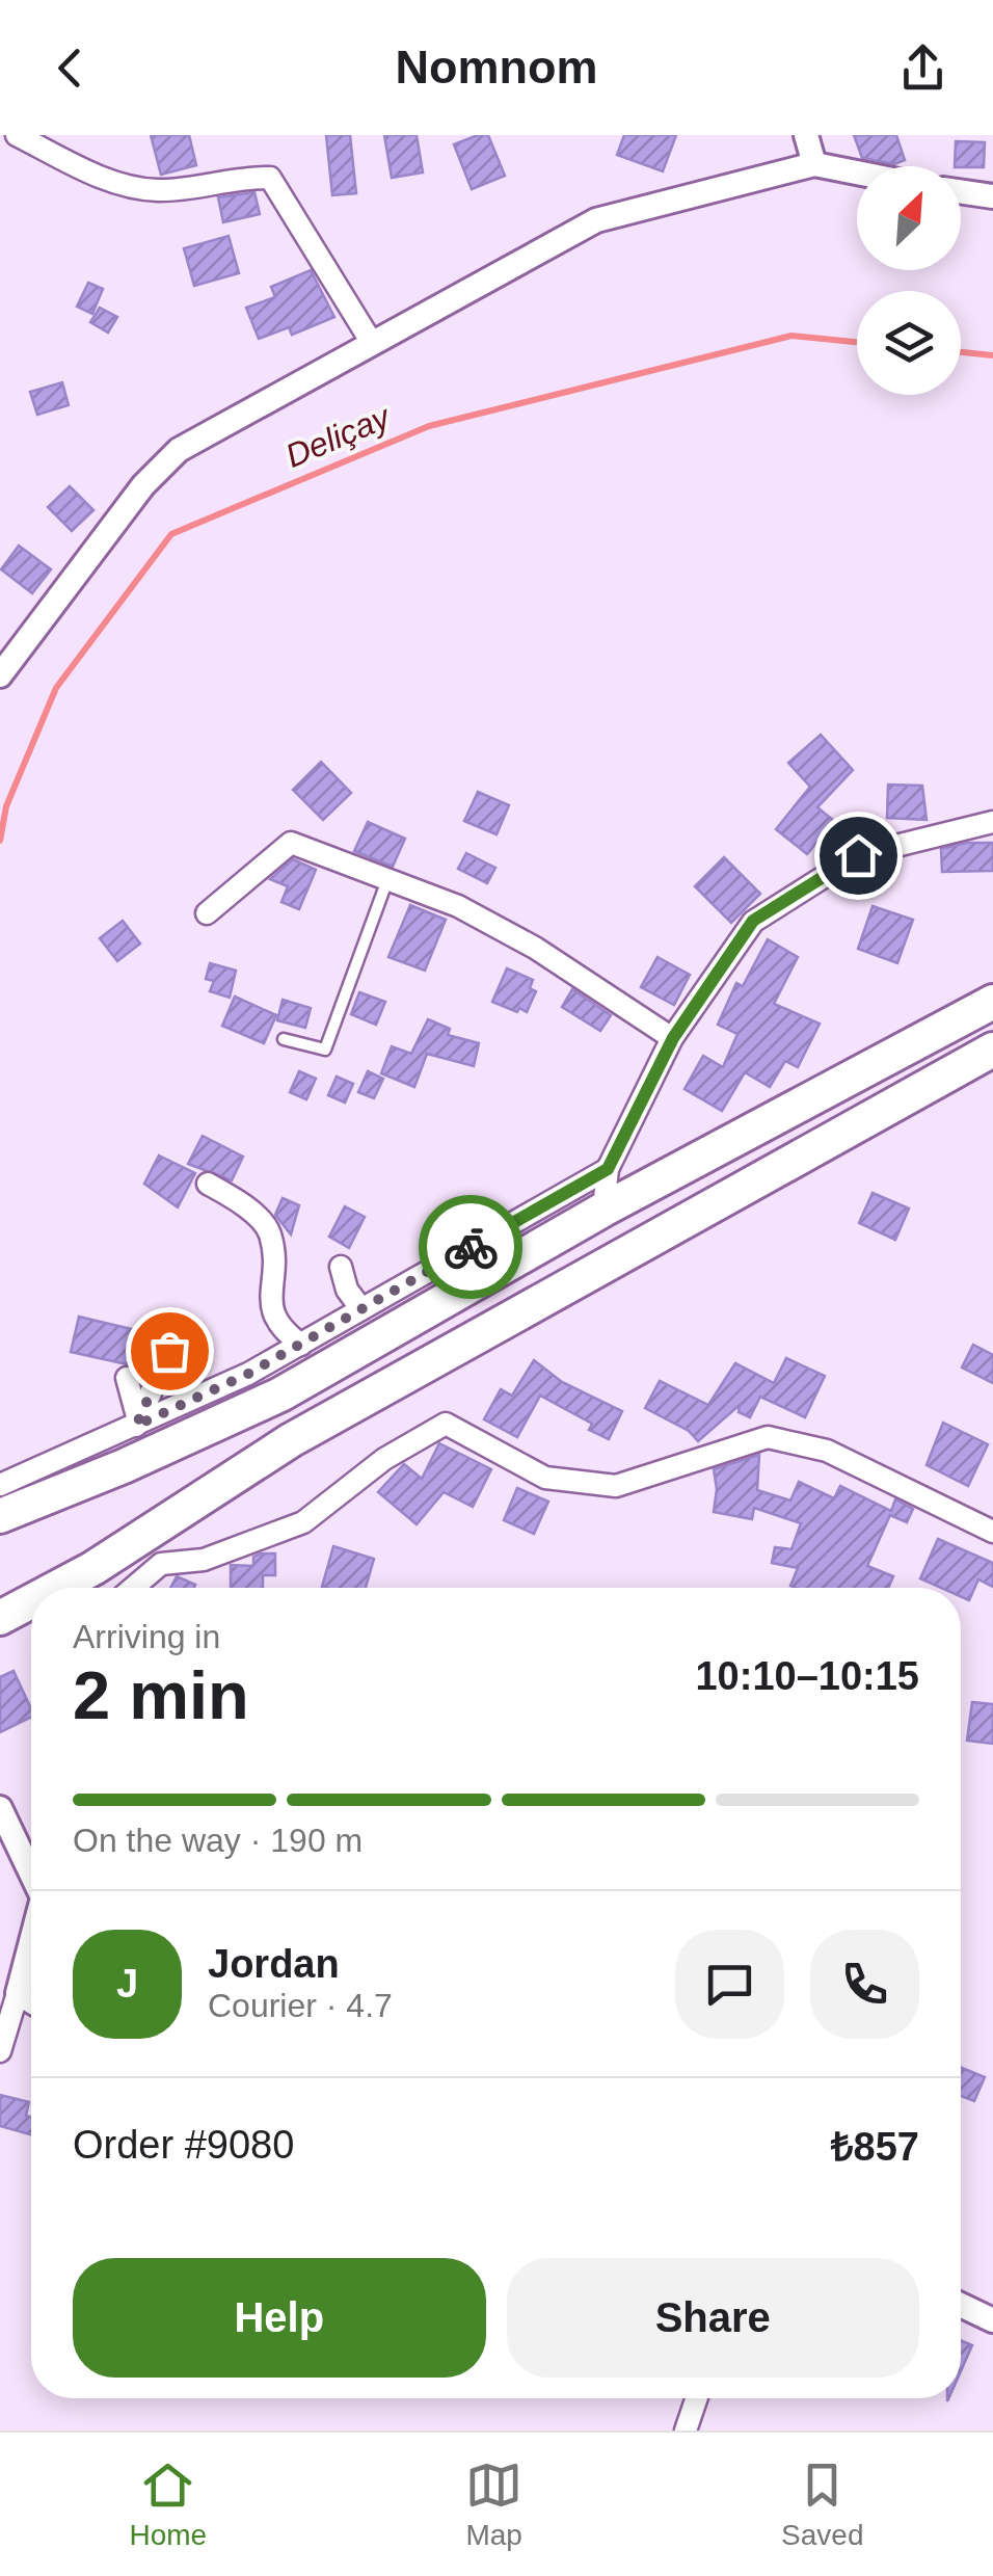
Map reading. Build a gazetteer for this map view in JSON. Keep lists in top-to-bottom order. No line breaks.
{"water":["Deliçay"],"north":"top right","page":{"header":"Nomnom","heading":["2 min","Arriving in","10:10–10:15"],"panel":["Jordan","Courier · 4.7","Order #9080","₺857"],"bar":"On the way · 190 m","round":"J","buttons":["Help","Share"],"tabs":["Home","Map","Saved"]}}
